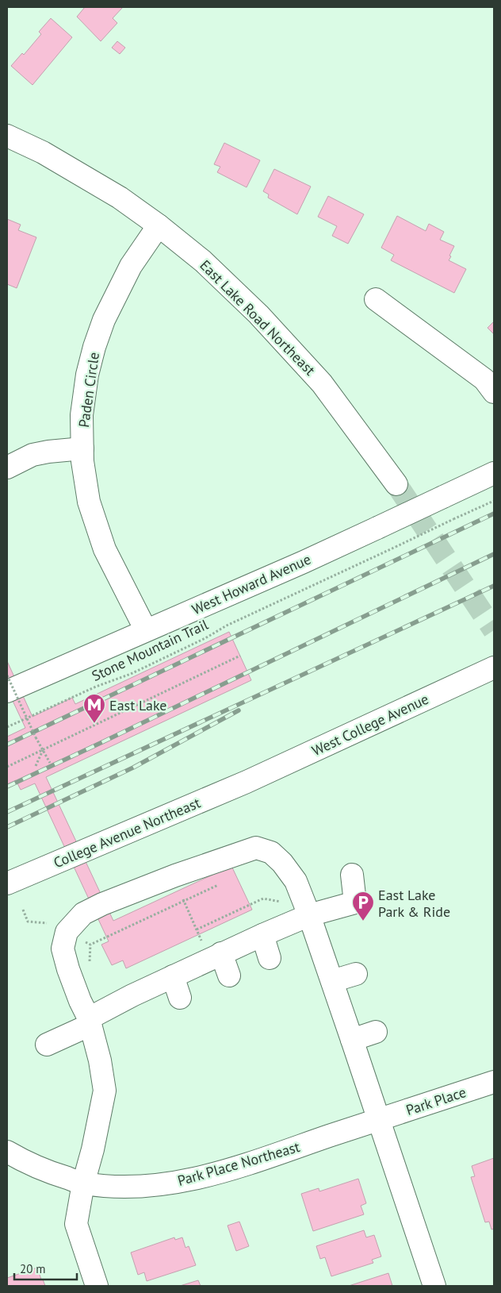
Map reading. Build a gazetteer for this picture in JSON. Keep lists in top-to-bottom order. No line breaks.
{"streets":{"main road":["East Lake Road Northeast","Paden Circle","West Howard Avenue","West College Avenue","College Avenue Northeast","Park Place","Park Place Northeast"],"path":["Stone Mountain Trail"]},"crossings":[["East Lake Road Northeast","Paden Circle"],["Paden Circle","West Howard Avenue"],["West College Avenue","College Avenue Northeast"],["Park Place","Park Place Northeast"]],"places":{"metro station":["East Lake"],"parking":["East Lake Park & Ride"]},"scale_bar":"20 m"}
